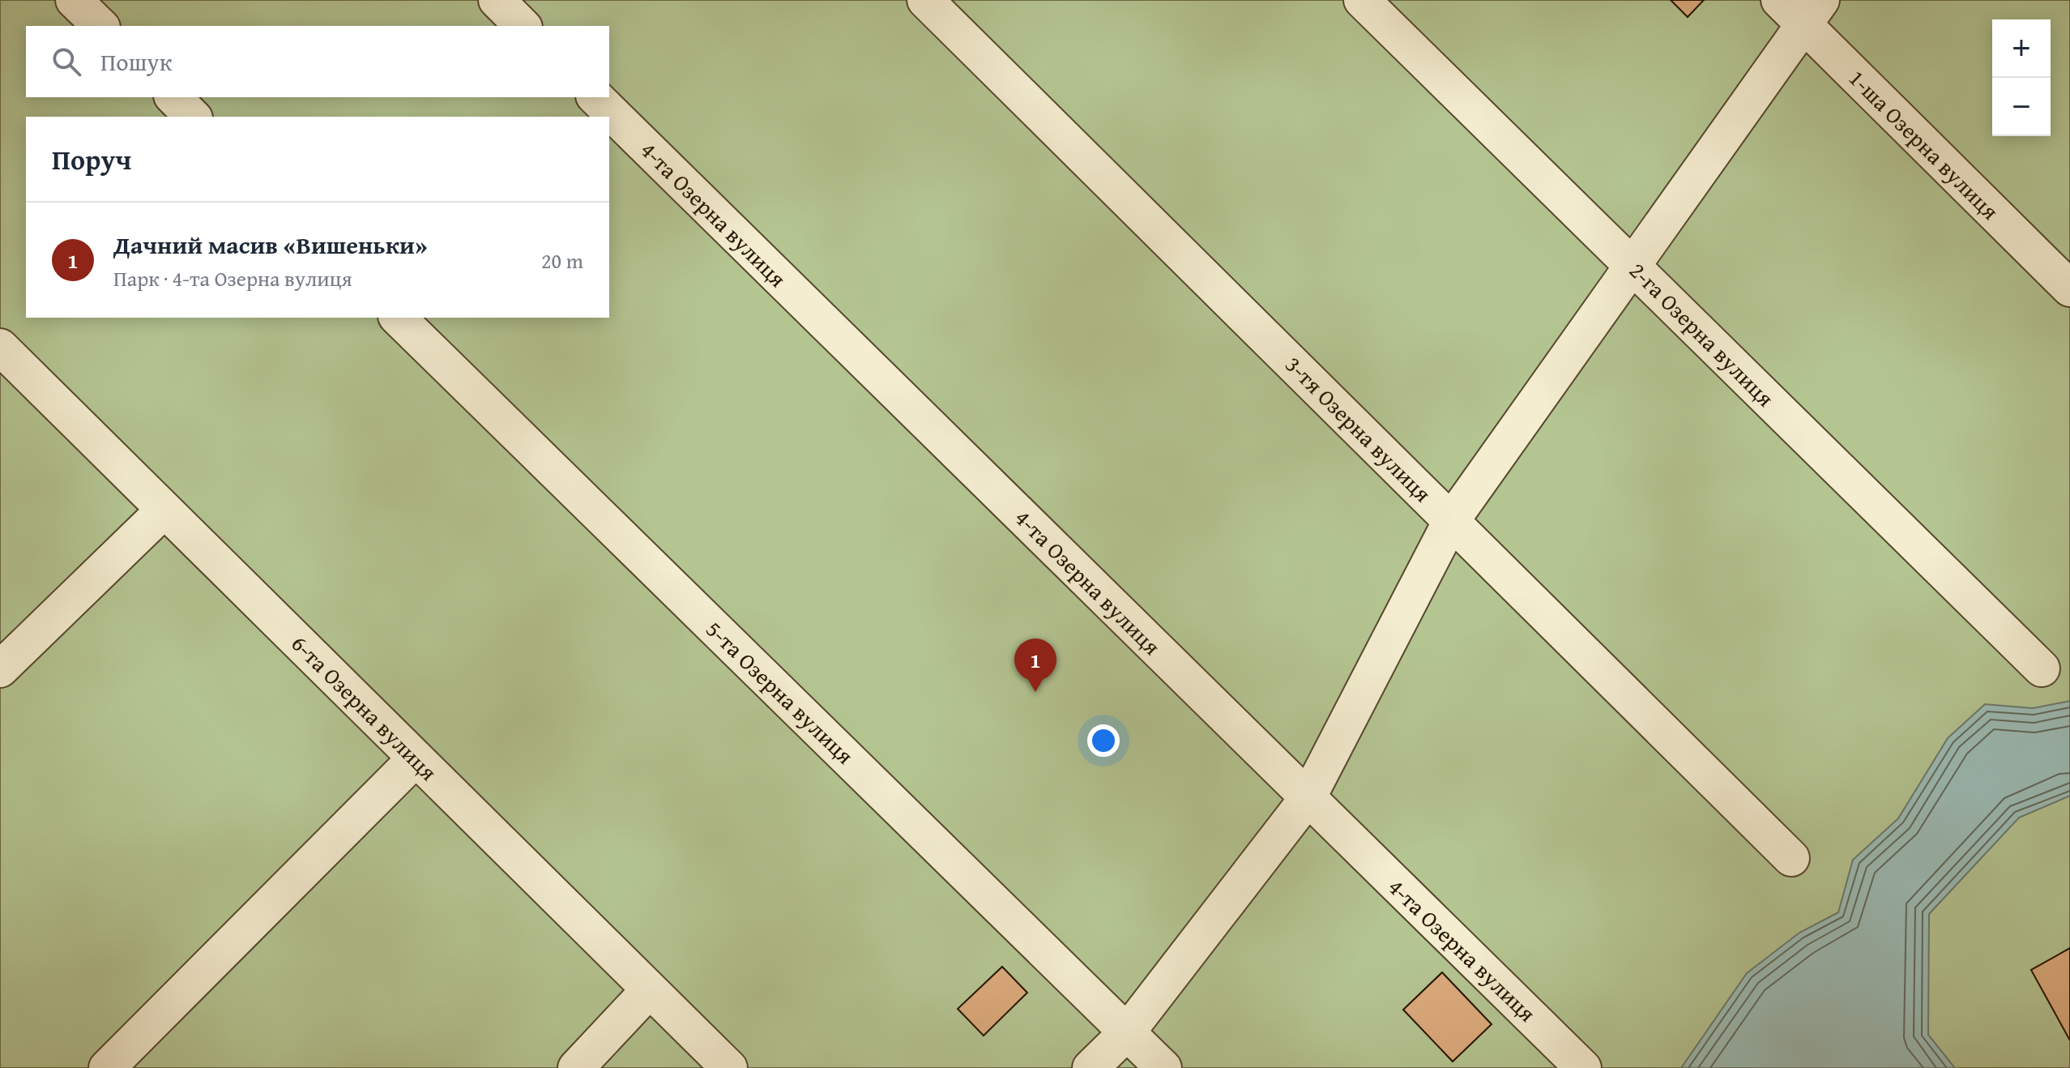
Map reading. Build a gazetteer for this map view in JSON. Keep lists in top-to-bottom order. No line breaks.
{"streets":{"street":["1-ша Озерна вулиця","4-та Озерна вулиця","2-га Озерна вулиця","3-тя Озерна вулиця","5-та Озерна вулиця","6-та Озерна вулиця"]},"page":{"map_buttons":["+","−"],"search":"Пошук","heading":"Поруч","list":[{"mark":"1","name":"Дачний масив «Вишеньки»","note":"Парк · 4-та Озерна вулиця","value":"20 m"}],"pins":"1"}}
